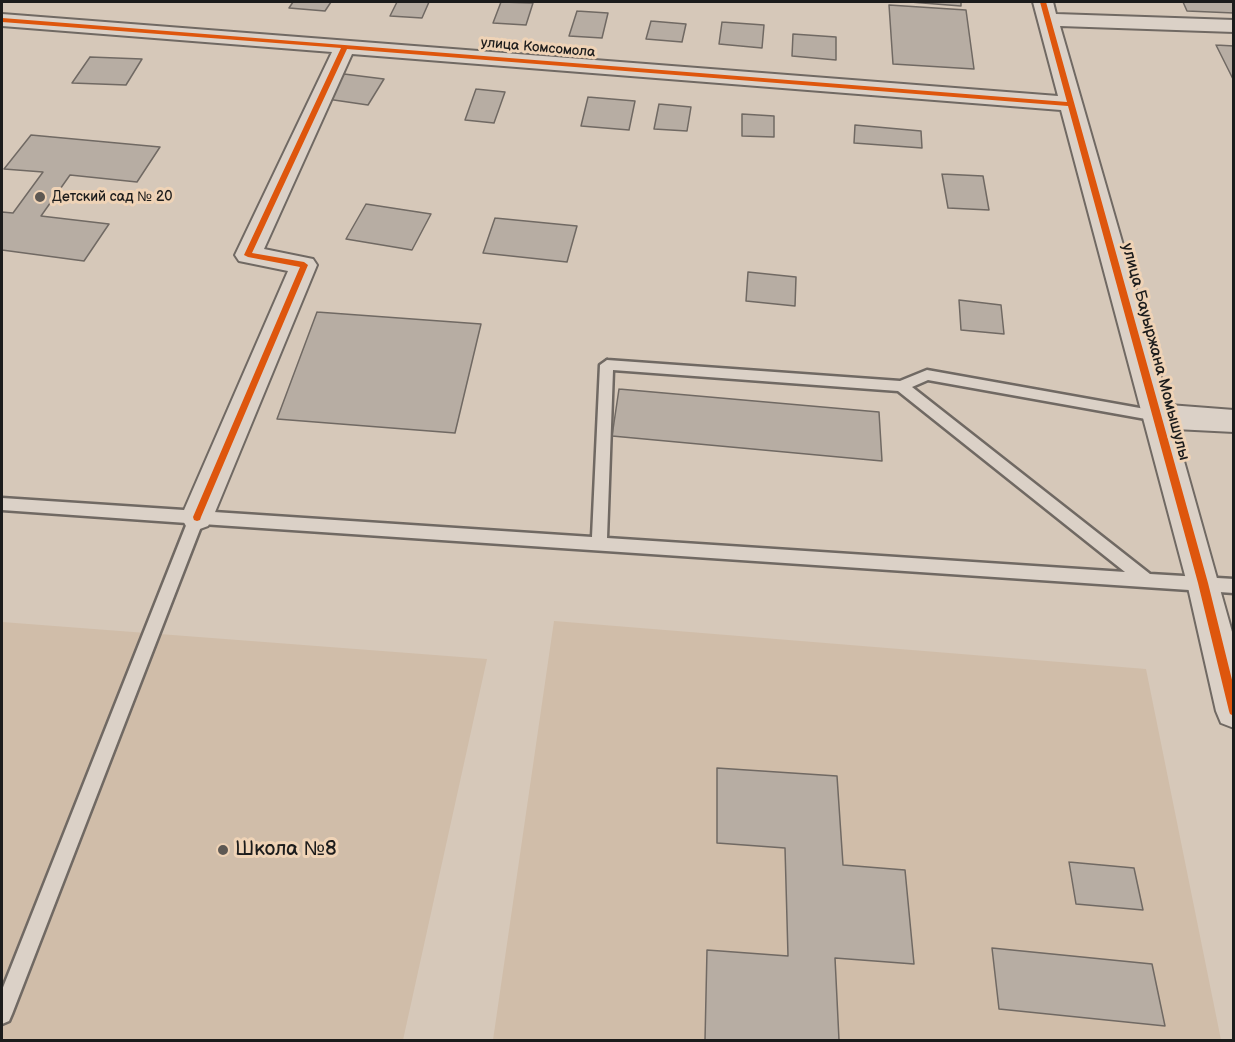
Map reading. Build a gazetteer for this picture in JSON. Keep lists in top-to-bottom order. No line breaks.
{"streets":{"street":["улица Комсомола","улица Бауыржана Момышулы"]},"crossings":[["улица Комсомола","улица Бауыржана Момышулы"]],"places":["Детский сад № 20","Школа №8"]}
